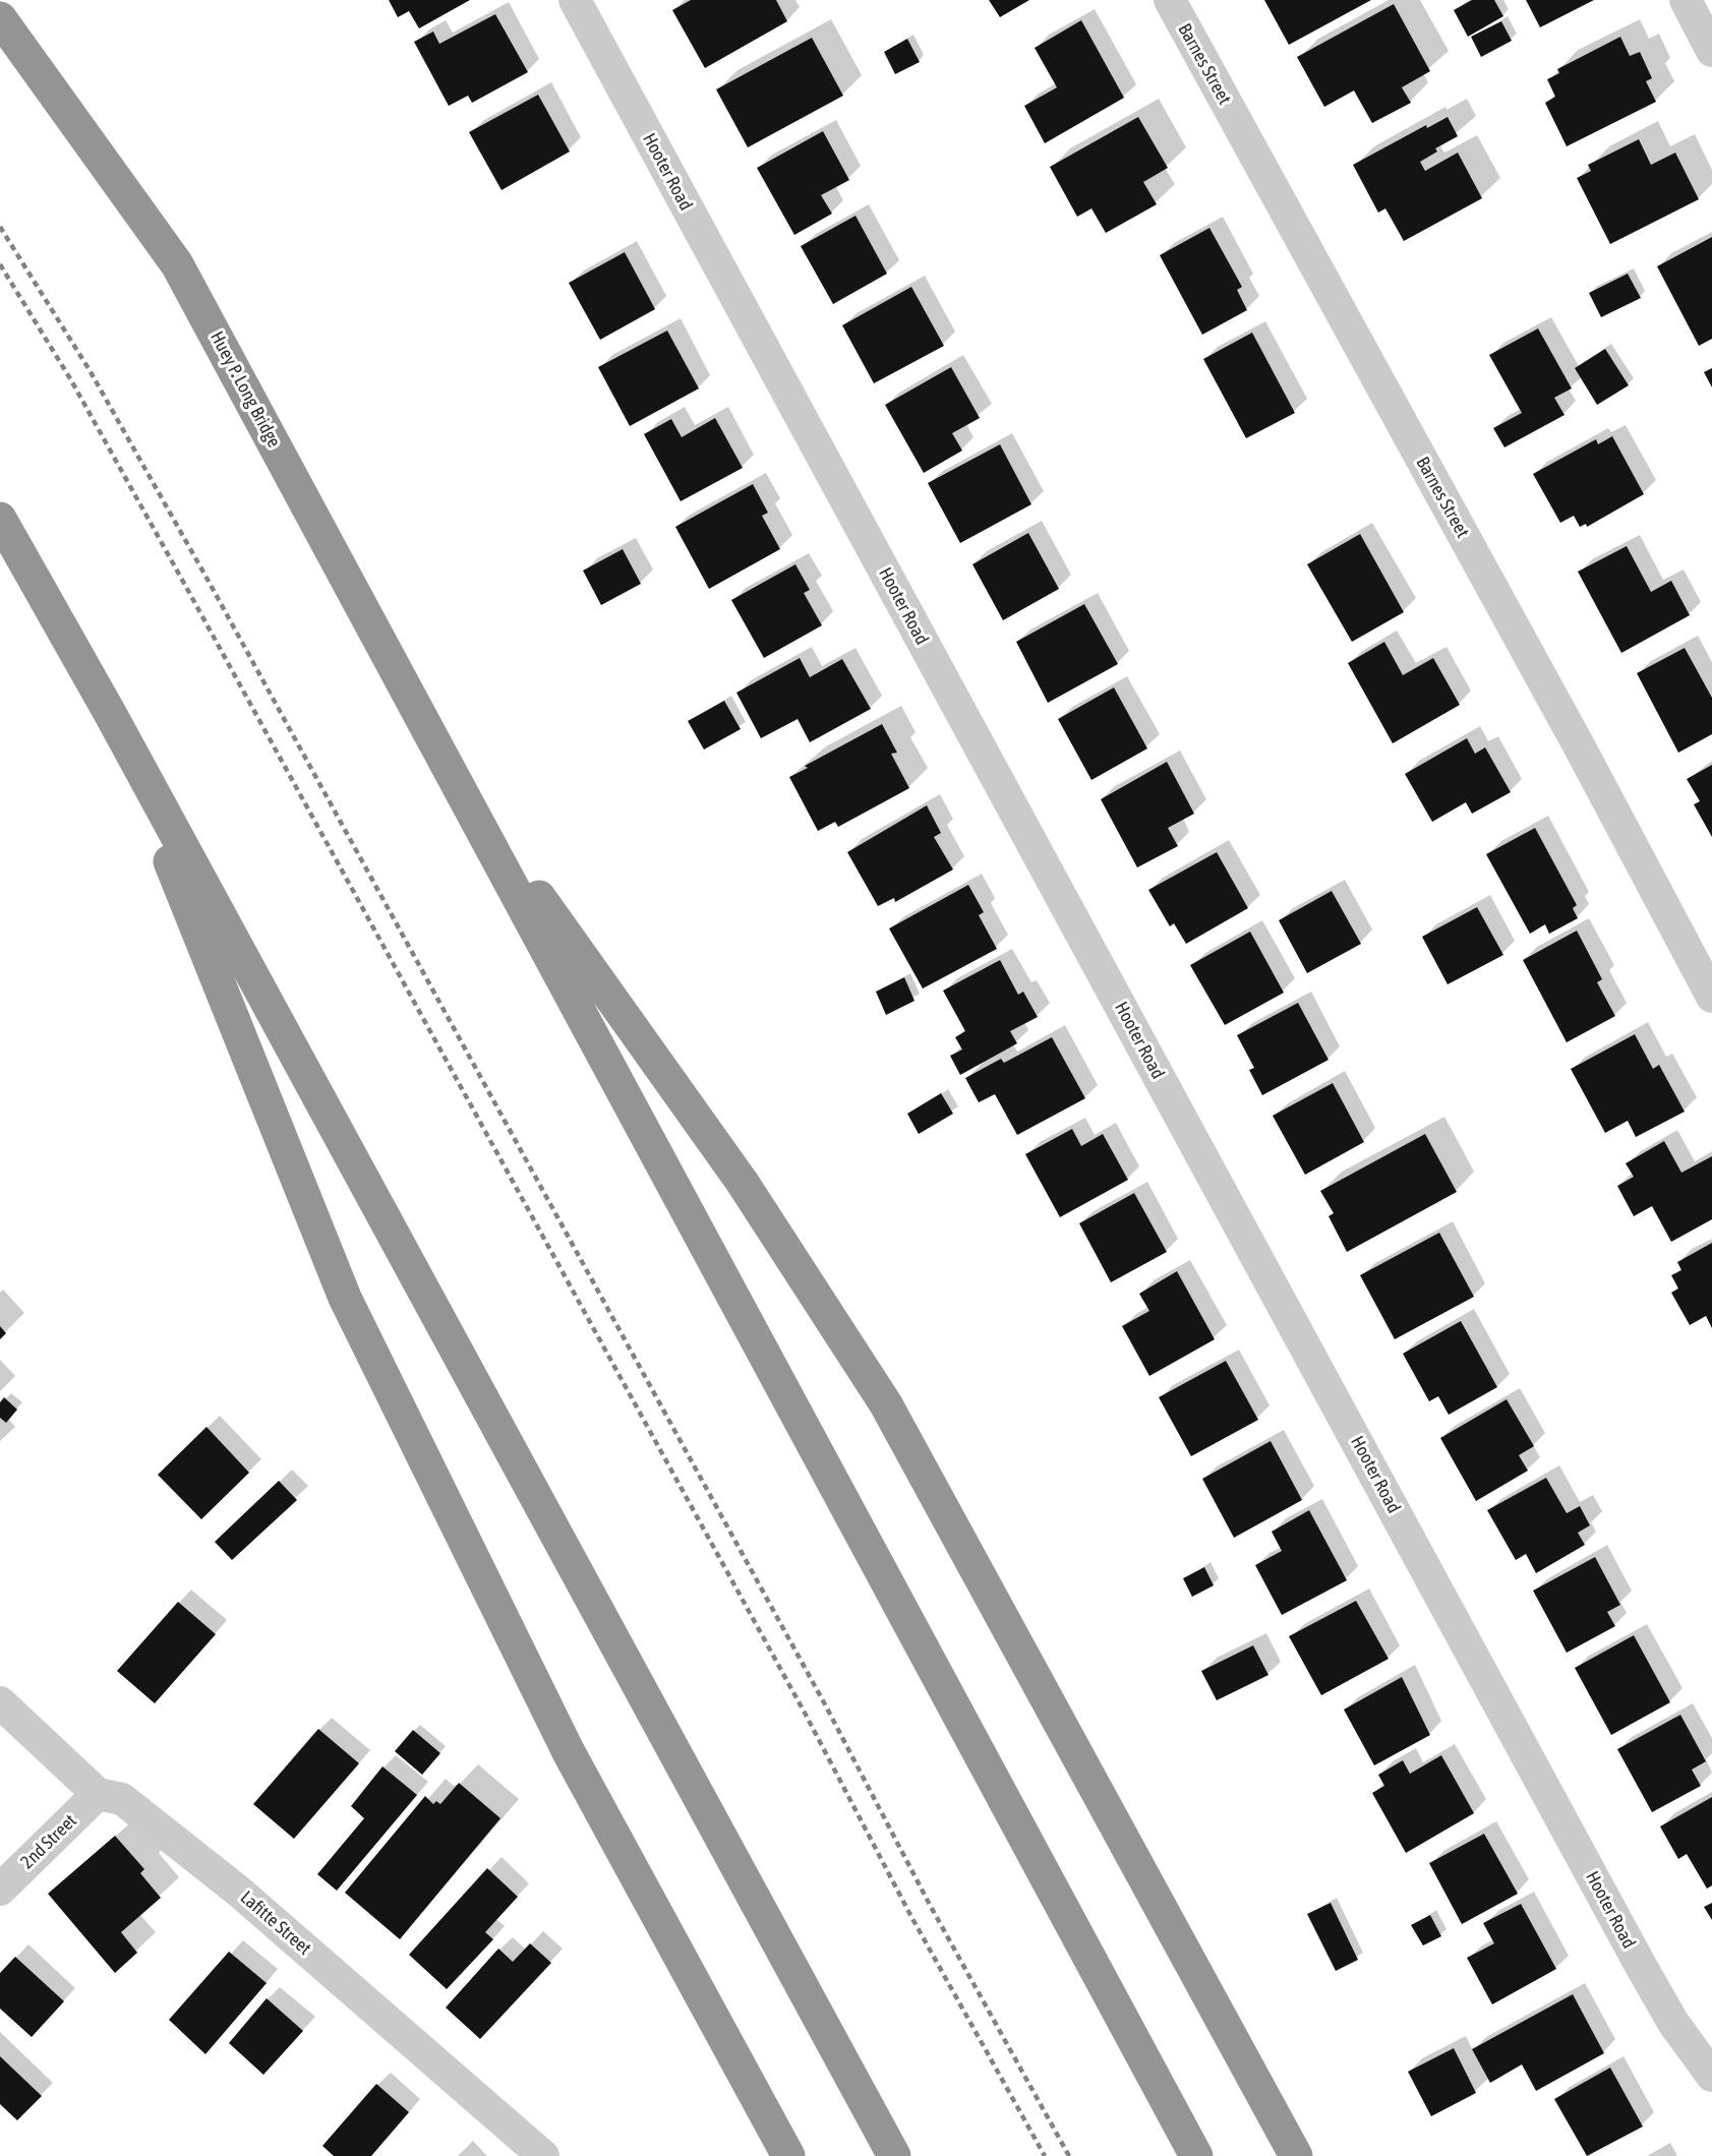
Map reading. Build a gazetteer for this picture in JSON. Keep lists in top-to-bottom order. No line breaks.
{"streets":{"highway":["Huey P. Long Bridge"],"street":["Barnes Street","Hooter Road","2nd Street","Lafitte Street"]},"crossings":[["2nd Street","Lafitte Street"]]}
